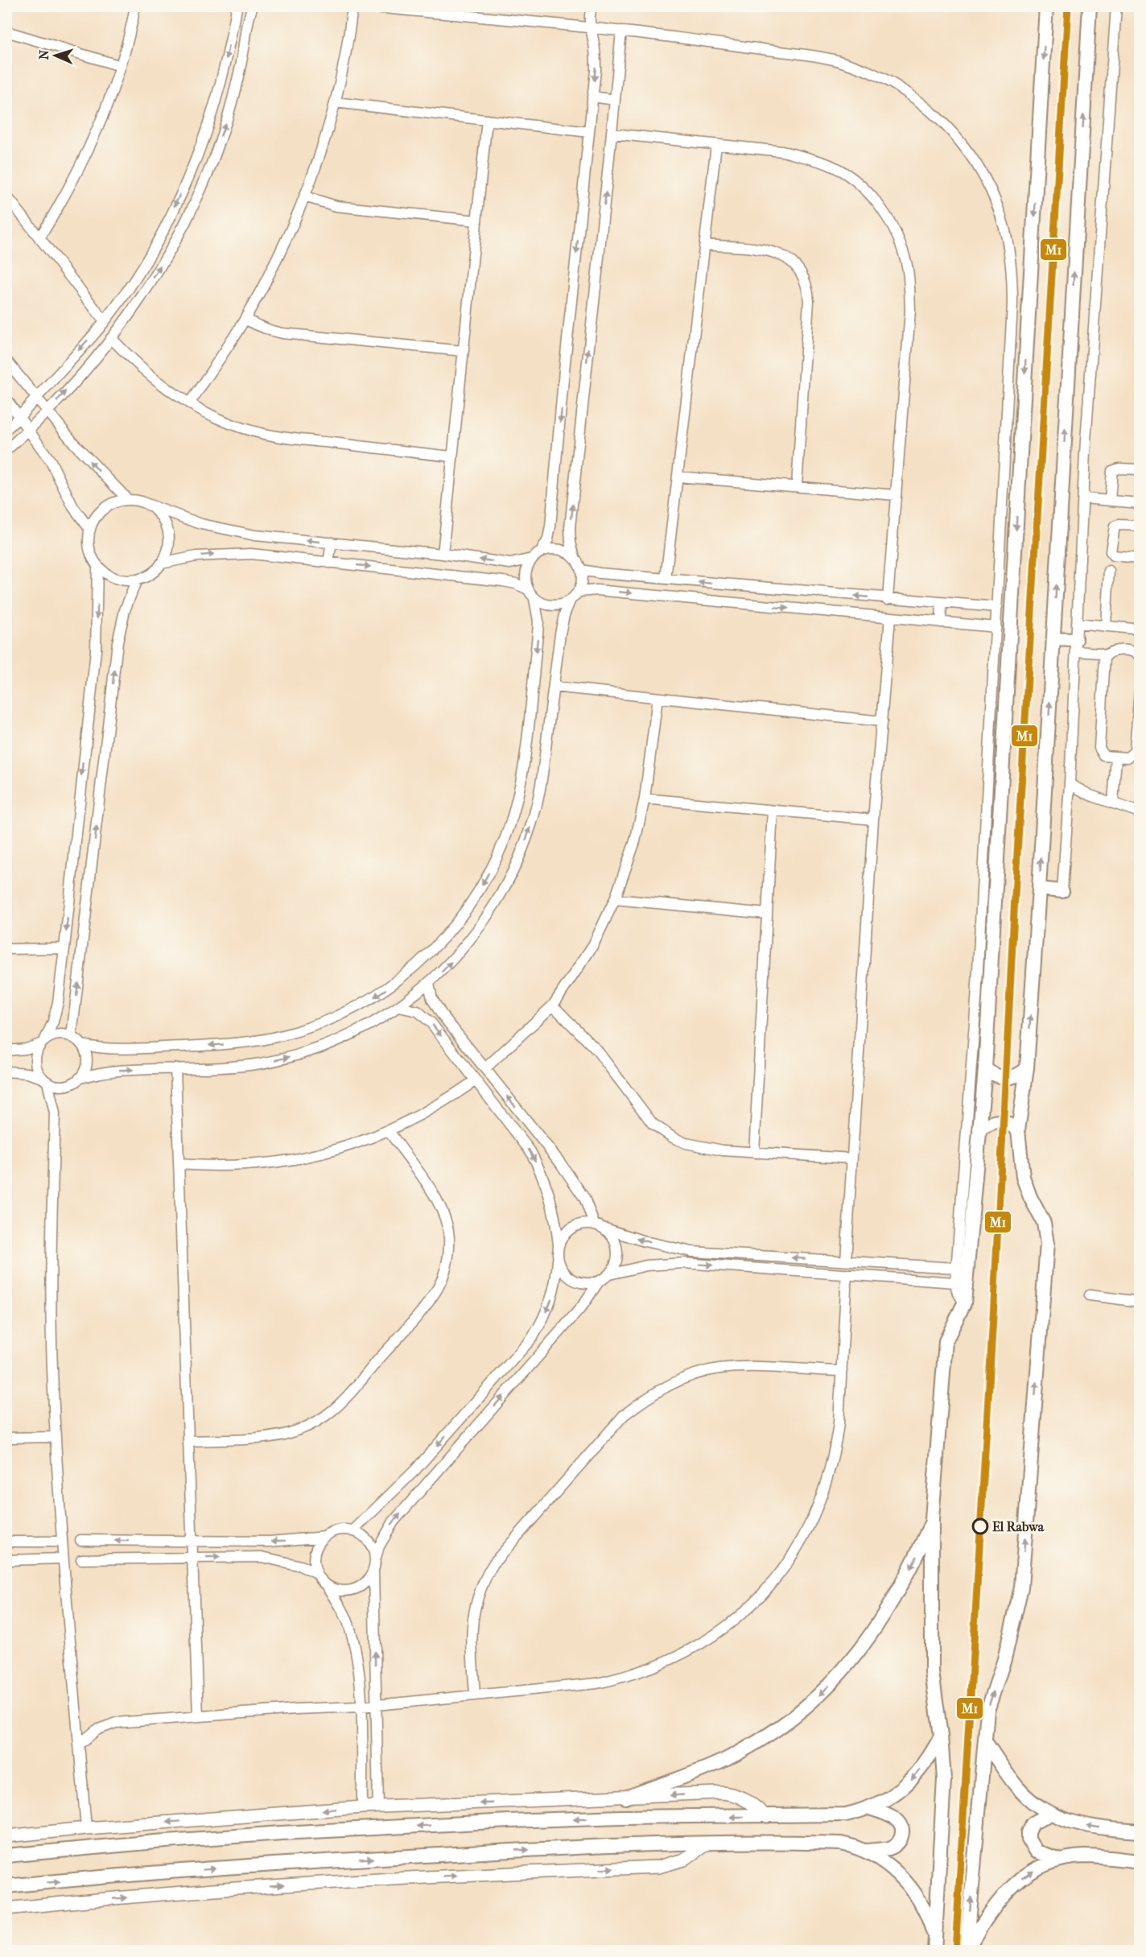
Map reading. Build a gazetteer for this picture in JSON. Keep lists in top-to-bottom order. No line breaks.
{"places":["El Rabwa"],"lines":["transit line M1"],"north":"left"}
